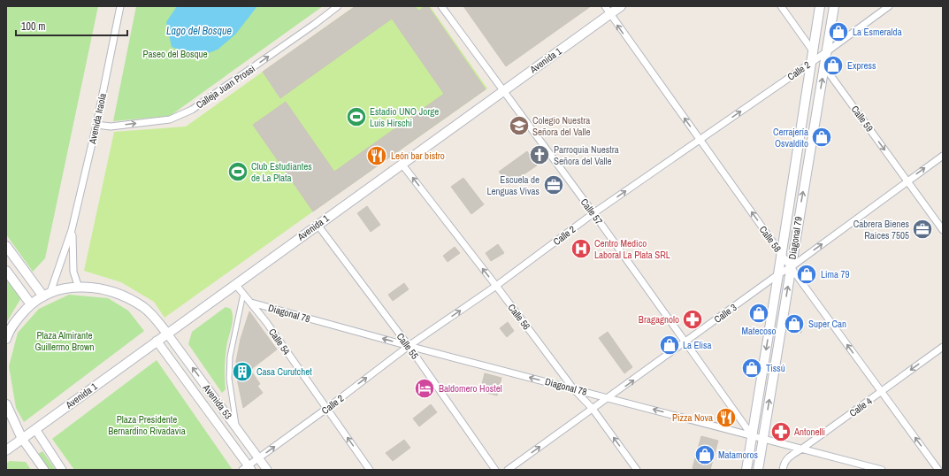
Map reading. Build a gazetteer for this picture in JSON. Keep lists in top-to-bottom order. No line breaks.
{"streets":{"main road":["Avenida 1","Diagonal 79"],"street":["Calle 2","Calleja Juan Prossi","Avenida Iraola","Calle 59","Calle 57","Calle 58","Diagonal 78","Calle 3","Calle 56","Calle 54","Calle 55","Avenida 53","Calle 4"]},"crossings":[["Avenida 1","Calle 57"],["Avenida 1","Calle 58"],["Avenida 1","Calle 56"],["Avenida 1","Calle 54"],["Avenida 1","Calle 55"],["Avenida 1","Avenida 53"],["Calle 2","Calle 59"],["Calle 2","Calle 57"],["Calle 2","Diagonal 79"],["Calle 2","Calle 58"],["Calle 2","Diagonal 78"],["Calle 2","Calle 56"],["Calle 2","Calle 54"],["Calle 2","Calle 55"],["Calle 2","Avenida 53"],["Calleja Juan Prossi","Avenida Iraola"],["Calle 59","Diagonal 79"],["Calle 59","Calle 3"],["Calle 57","Diagonal 79"],["Calle 57","Diagonal 78"],["Calle 57","Calle 3"],["Diagonal 79","Calle 58"],["Diagonal 79","Diagonal 78"],["Diagonal 79","Calle 3"],["Calle 58","Calle 3"],["Calle 58","Calle 4"],["Diagonal 78","Calle 3"],["Diagonal 78","Calle 56"],["Diagonal 78","Calle 54"],["Diagonal 78","Calle 55"],["Diagonal 78","Calle 4"],["Calle 3","Calle 56"]],"one_way":["Calle 2","Calleja Juan Prossi","Calle 59","Calle 58","Diagonal 78","Calle 3","Calle 56","Calle 4"],"water":["Lago del Bosque"],"parks":["Paseo del Bosque","Plaza Almirante Guillermo Brown","Plaza Presidente Bernardino Rivadavia"],"places":{"shop":["La Esmeralda","Express","Cerrajería Osvaldito","Lima 79","Matecoso","Super Can","La Elisa","Tissú","Matamoros"],"sports":["Estadio UNO Jorge Luis Hirschi","Club Estudiantes de La Plata"],"school or university":["Colegio Nuestra Señora del Valle"],"church":["Parroquia Nuestra Señora del Valle"],"restaurant":["León bar bistro","Pizza Nova"],"office":["Escuela de Lenguas Vivas","Cabrera Bienes Raices 7505"],"hospital":["Centro Medico Laboral La Plata SRL"],"pharmacy":["Bragagnolo","Antonelli"],"building":["Casa Curutchet"],"hotel":["Baldomero Hostel"]},"scale_bar":"100 m"}
